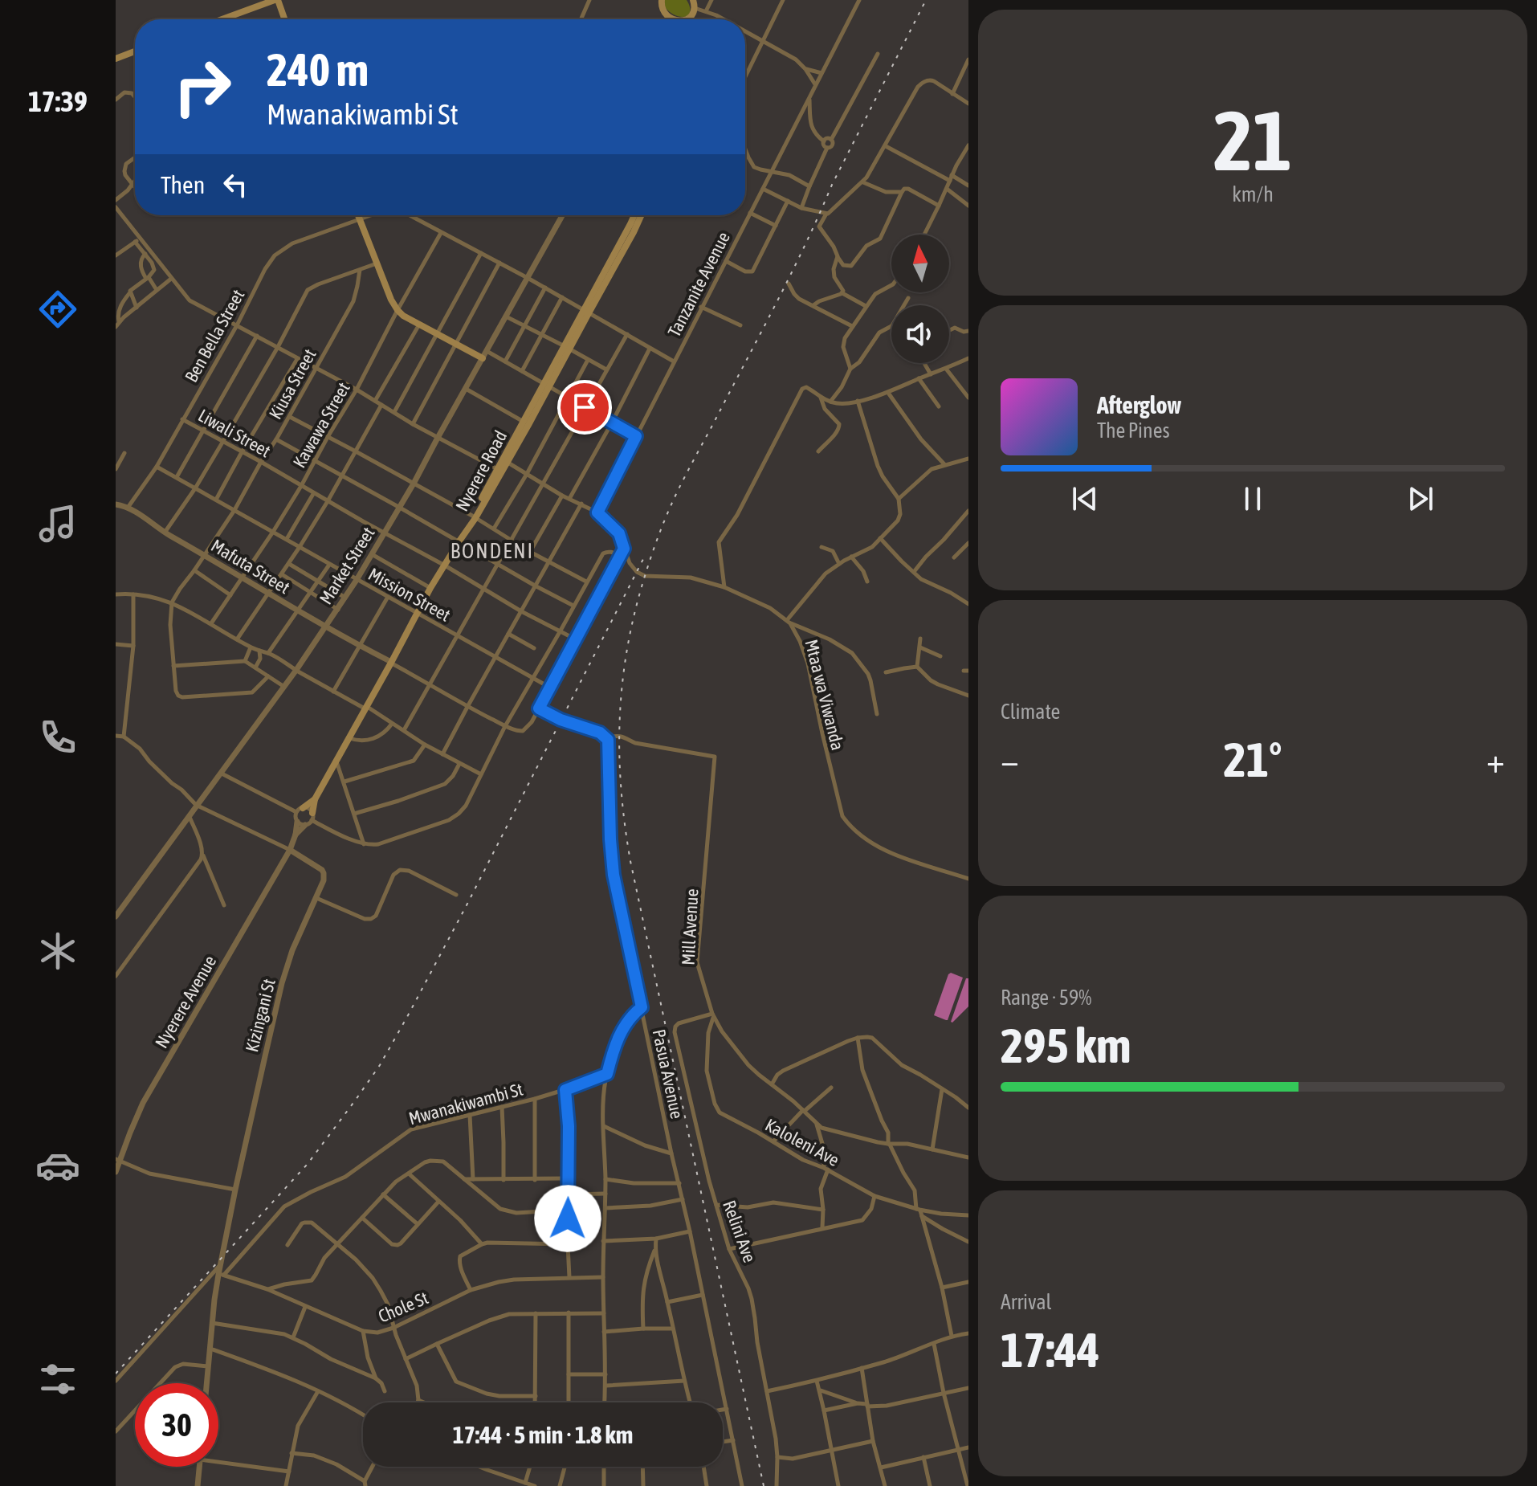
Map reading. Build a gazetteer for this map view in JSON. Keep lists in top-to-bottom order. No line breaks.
{"streets":{"main road":["Nyerere Road"],"street":["Tanzanite Avenue","Ben Bella Street","Kiusa Street","Kawawa Street","Liwali Street","Market Street","Mafuta Street","Mission Street","Mtaa wa Viwanda","Mill Avenue","Nyerere Avenue","Kizingani St","Pasua Avenue","Mwanakiwambi St","Kaloleni Ave","Relini Ave","Chole St"]},"crossings":[["Tanzanite Avenue","Ben Bella Street"],["Tanzanite Avenue","Mtaa wa Viwanda"],["Ben Bella Street","Kawawa Street"],["Ben Bella Street","Liwali Street"],["Ben Bella Street","Nyerere Road"],["Ben Bella Street","Market Street"],["Ben Bella Street","Mafuta Street"],["Ben Bella Street","Mission Street"],["Kiusa Street","Liwali Street"],["Kiusa Street","Mafuta Street"],["Kiusa Street","Mission Street"],["Kawawa Street","Liwali Street"],["Kawawa Street","Mafuta Street"],["Kawawa Street","Mission Street"],["Liwali Street","Market Street"],["Nyerere Road","Mtaa wa Viwanda"],["Market Street","Mafuta Street"],["Market Street","Mission Street"],["Market Street","Kizingani St"],["Mill Avenue","Pasua Avenue"],["Mill Avenue","Kaloleni Ave"],["Mill Avenue","Relini Ave"],["Nyerere Avenue","Kizingani St"],["Kizingani St","Mwanakiwambi St"],["Kizingani St","Chole St"],["Mwanakiwambi St","Chole St"],["Kaloleni Ave","Relini Ave"]],"districts":["BONDENI"],"north":"top","page":{"tabs":"17:39","tile":[["21","km/h"],"Climate",["Range · 59%","295 km"],["Arrival","17:44"]],"turn":["240 m","Mwanakiwambi St"],"then":"Then","song":["Afterglow","The Pines"],"heat":["−","21°","+"],"limit":"30","trip":"17:44 · 5 min · 1.8 km"}}
